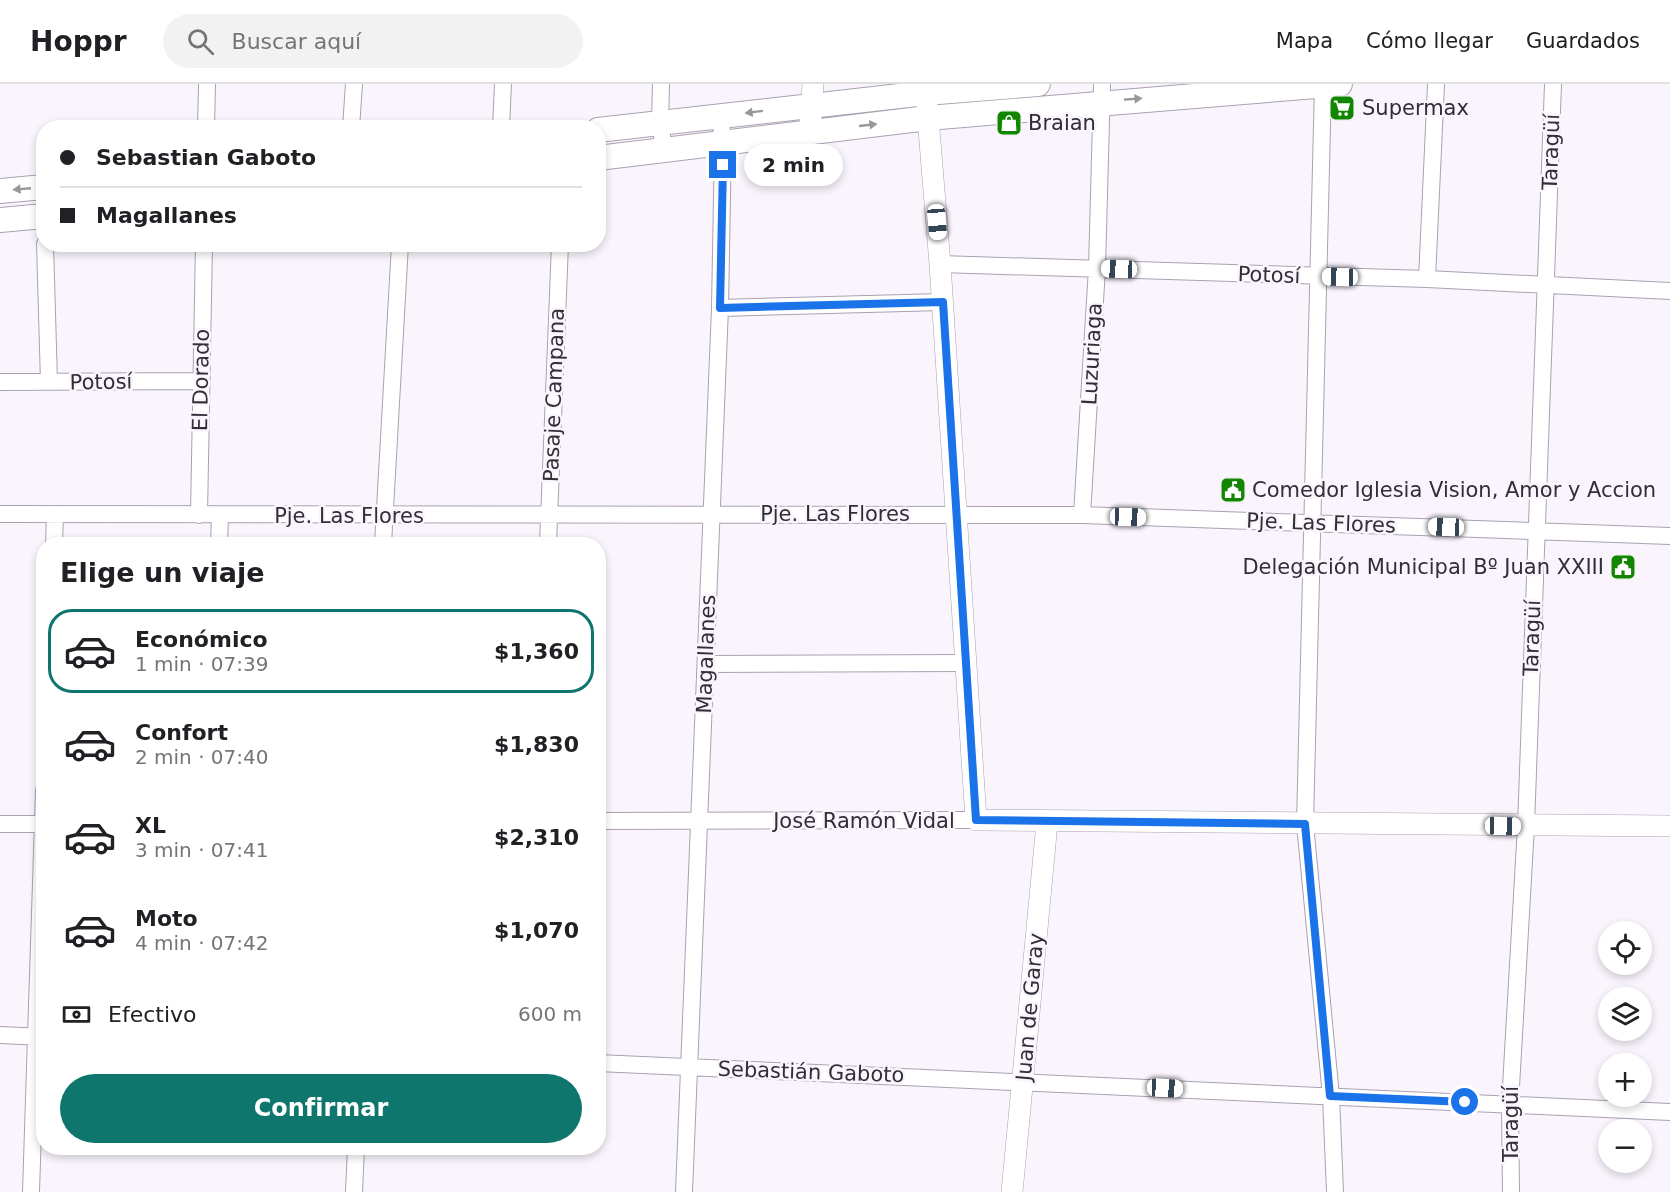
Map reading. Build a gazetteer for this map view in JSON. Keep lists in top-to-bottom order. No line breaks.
{"streets":{"street":["Taragüí","Potosí","Luzuriaga","El Dorado","Pasaje Campana","Pje. Las Flores","Magallanes","José Ramón Vidal","Juan de Garay","Sebastián Gaboto"]},"crossings":[["Taragüí","Potosí"],["Taragüí","Pje. Las Flores"],["Taragüí","José Ramón Vidal"],["Taragüí","Sebastián Gaboto"],["Potosí","Luzuriaga"],["Potosí","El Dorado"],["Luzuriaga","Pje. Las Flores"],["El Dorado","Pje. Las Flores"],["Pasaje Campana","Pje. Las Flores"],["Pje. Las Flores","Magallanes"],["Magallanes","José Ramón Vidal"],["Magallanes","Sebastián Gaboto"],["José Ramón Vidal","Juan de Garay"],["Juan de Garay","Sebastián Gaboto"]],"places":{"supermarket":["Supermax"],"shop":["Braian"],"public building":["Comedor Iglesia Vision, Amor y Accion","Delegación Municipal Bº Juan XXIII"]},"page":{"header":"Hoppr","search":"Buscar aquí","nav":["Mapa","Cómo llegar","Guardados"],"banner":["Sebastian Gaboto","Magallanes"],"bubble":"2 min","heading":"Elige un viaje","list":[{"name":"Económico","note":"1 min · 07:39","value":"$1,360"},{"name":"Confort","note":"2 min · 07:40","value":"$1,830"},{"name":"XL","note":"3 min · 07:41","value":"$2,310"},{"name":"Moto","note":"4 min · 07:42","value":"$1,070"}],"map_buttons":["+","−"],"pay":["Efectivo","600 m"],"buttons":"Confirmar"}}
